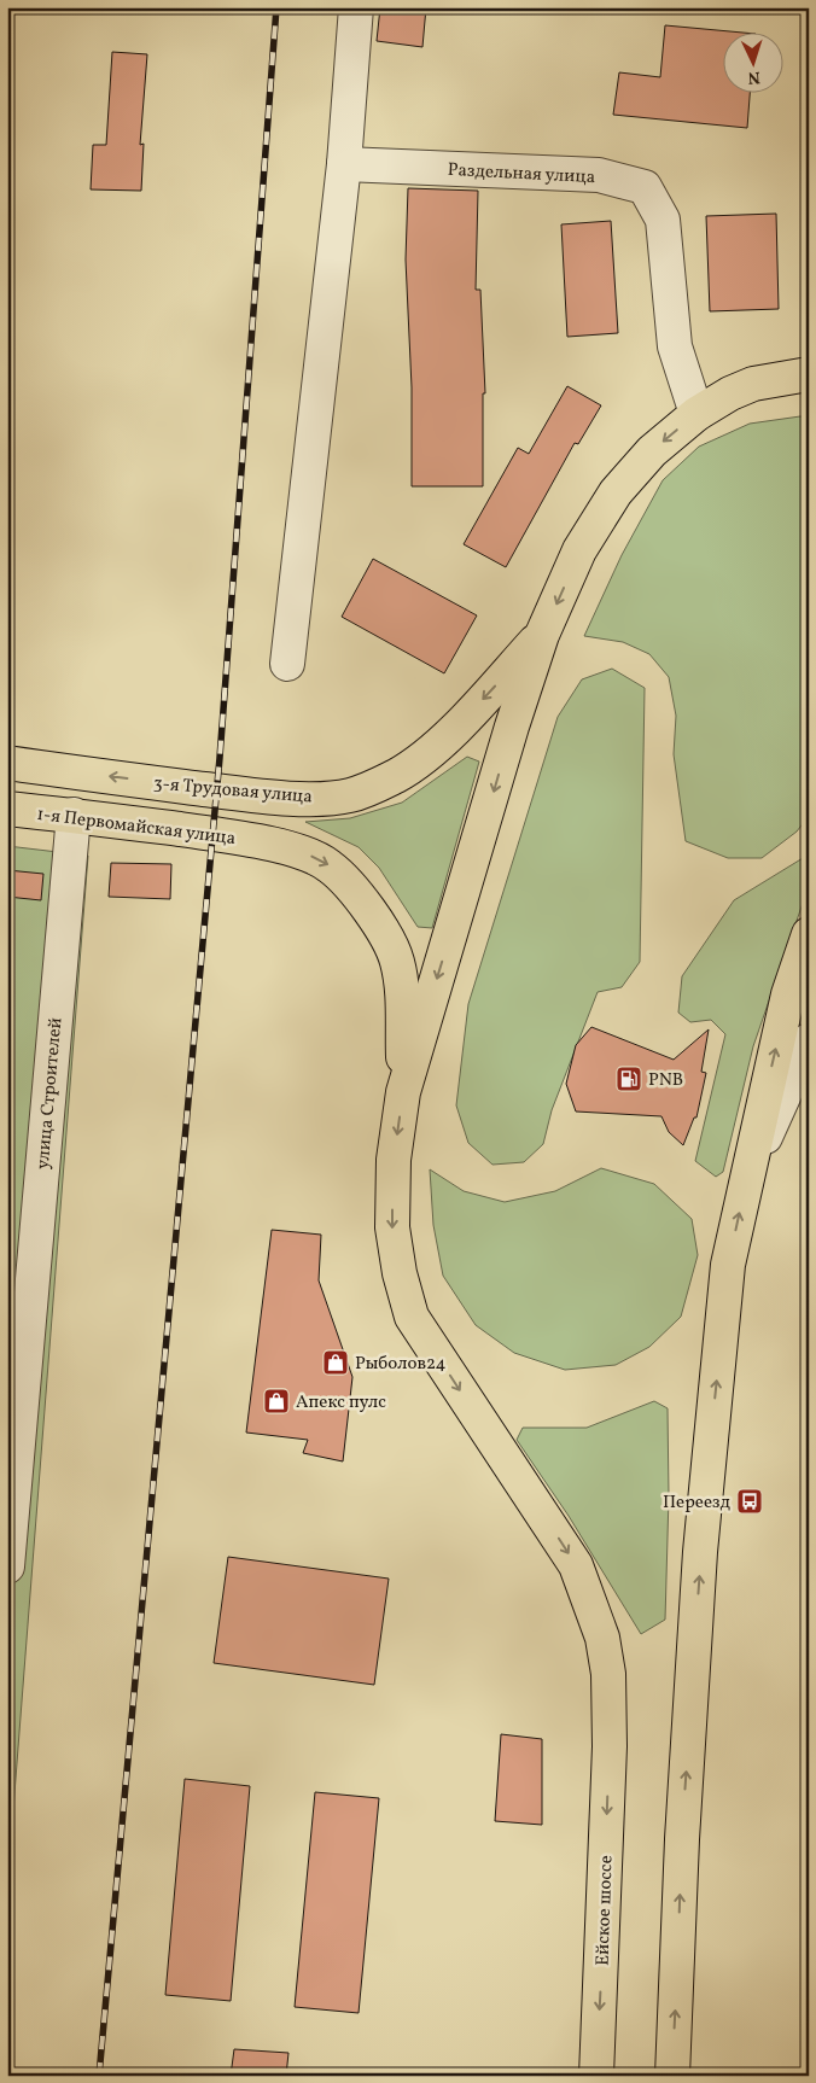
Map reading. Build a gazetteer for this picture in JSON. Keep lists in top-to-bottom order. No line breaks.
{"streets":{"main road":["3-я Трудовая улица","1-я Первомайская улица","Ейское шоссе"],"street":["Раздельная улица","улица Строителей"]},"crossings":[["1-я Первомайская улица","улица Строителей"],["1-я Первомайская улица","Ейское шоссе"]],"one_way":["3-я Трудовая улица","1-я Первомайская улица"],"places":{"fuel station":["PNB"],"shop":["Рыболов24","Апекс пулс"],"bus stop":["Переезд"]},"north":"bottom"}
